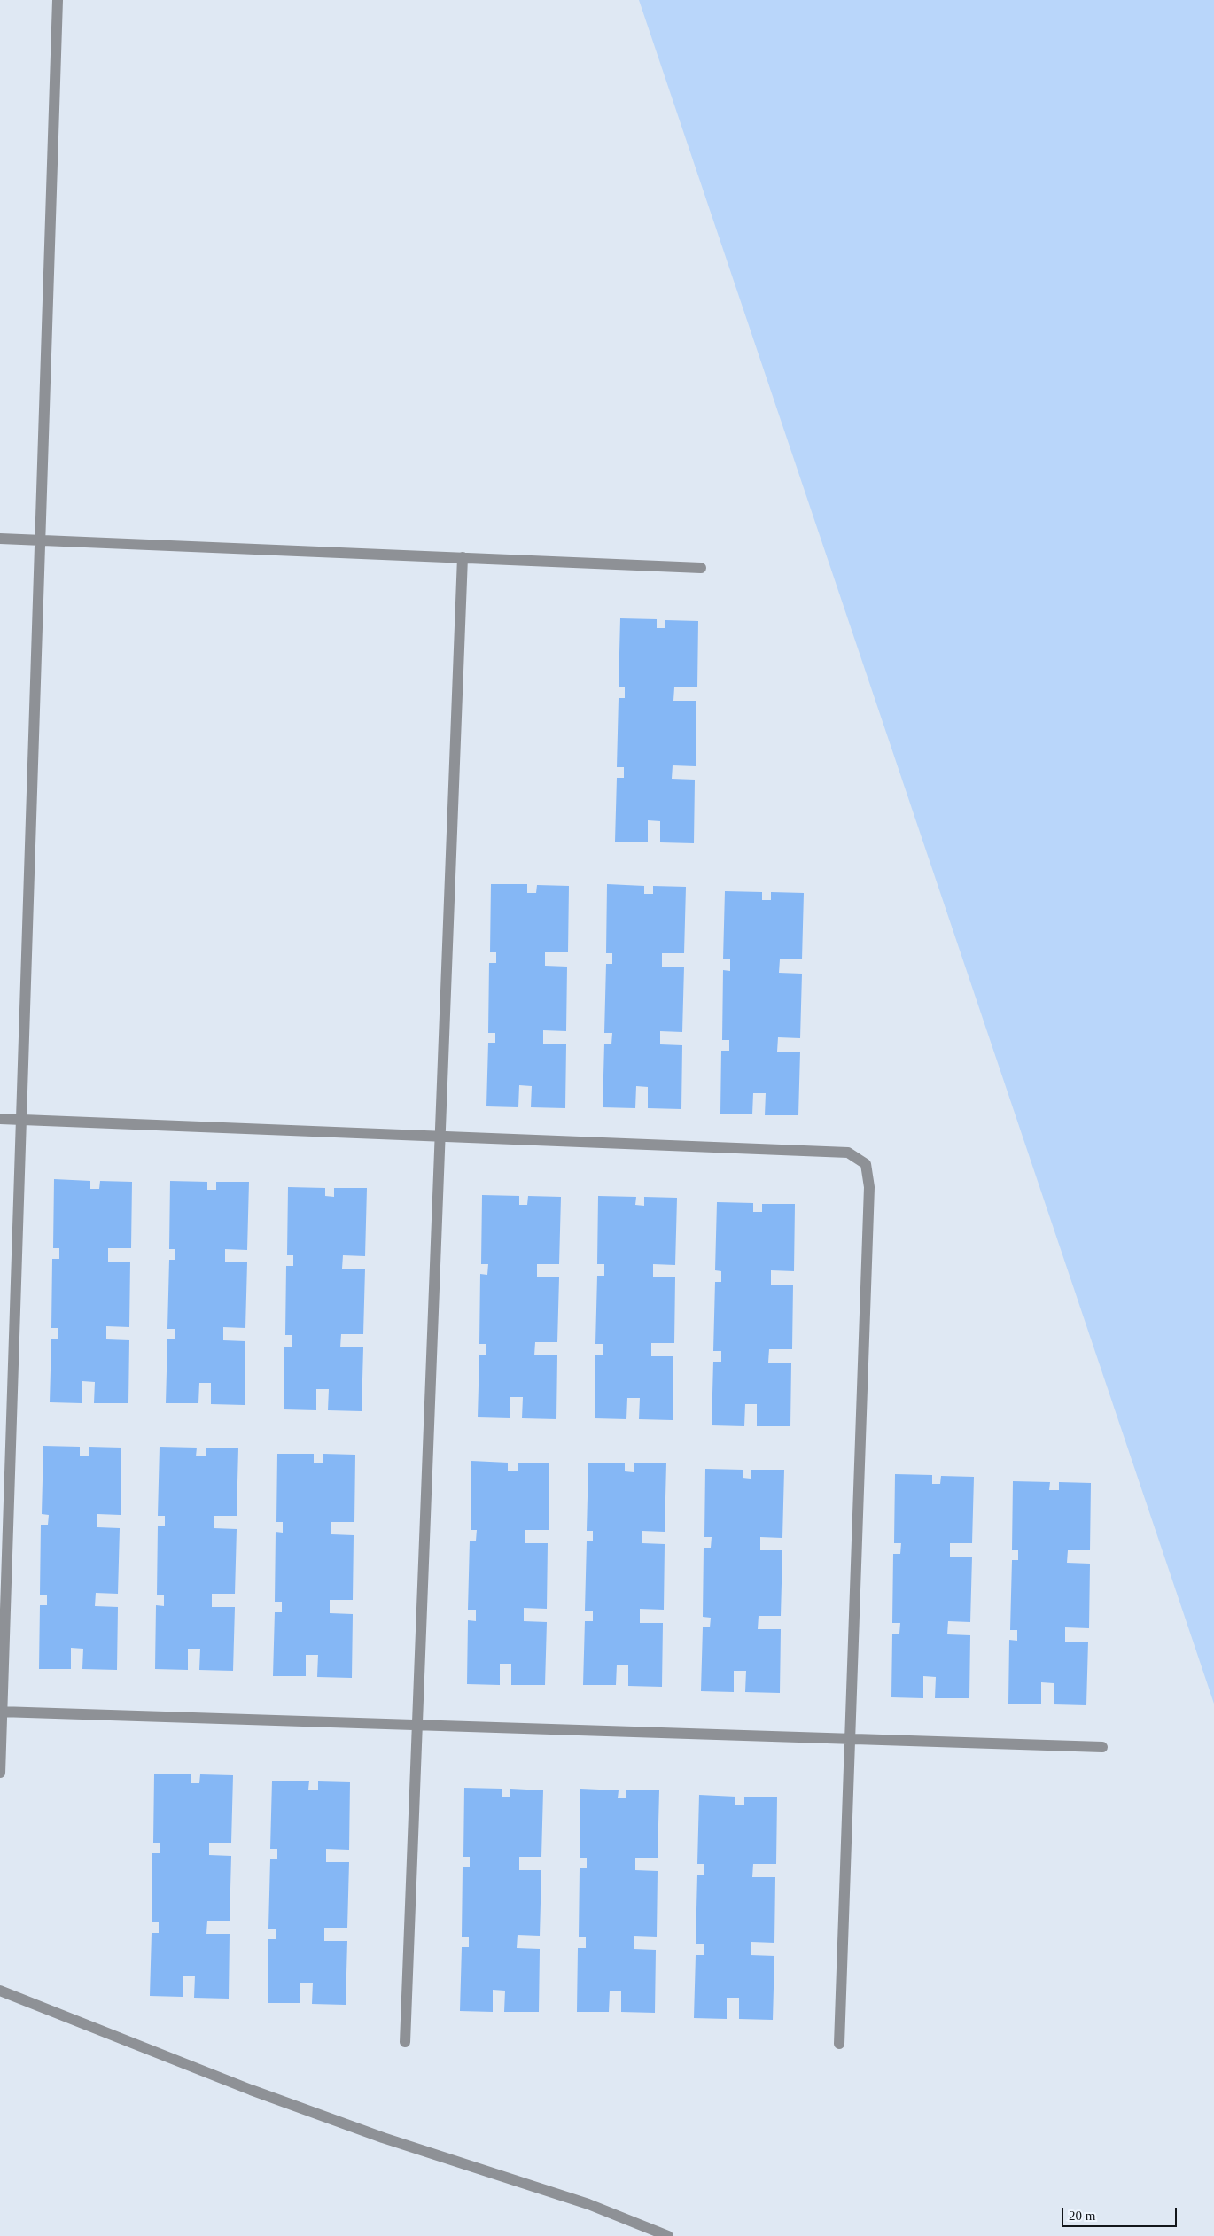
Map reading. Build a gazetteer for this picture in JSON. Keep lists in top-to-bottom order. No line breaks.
{"scale_bar":"20 m"}
